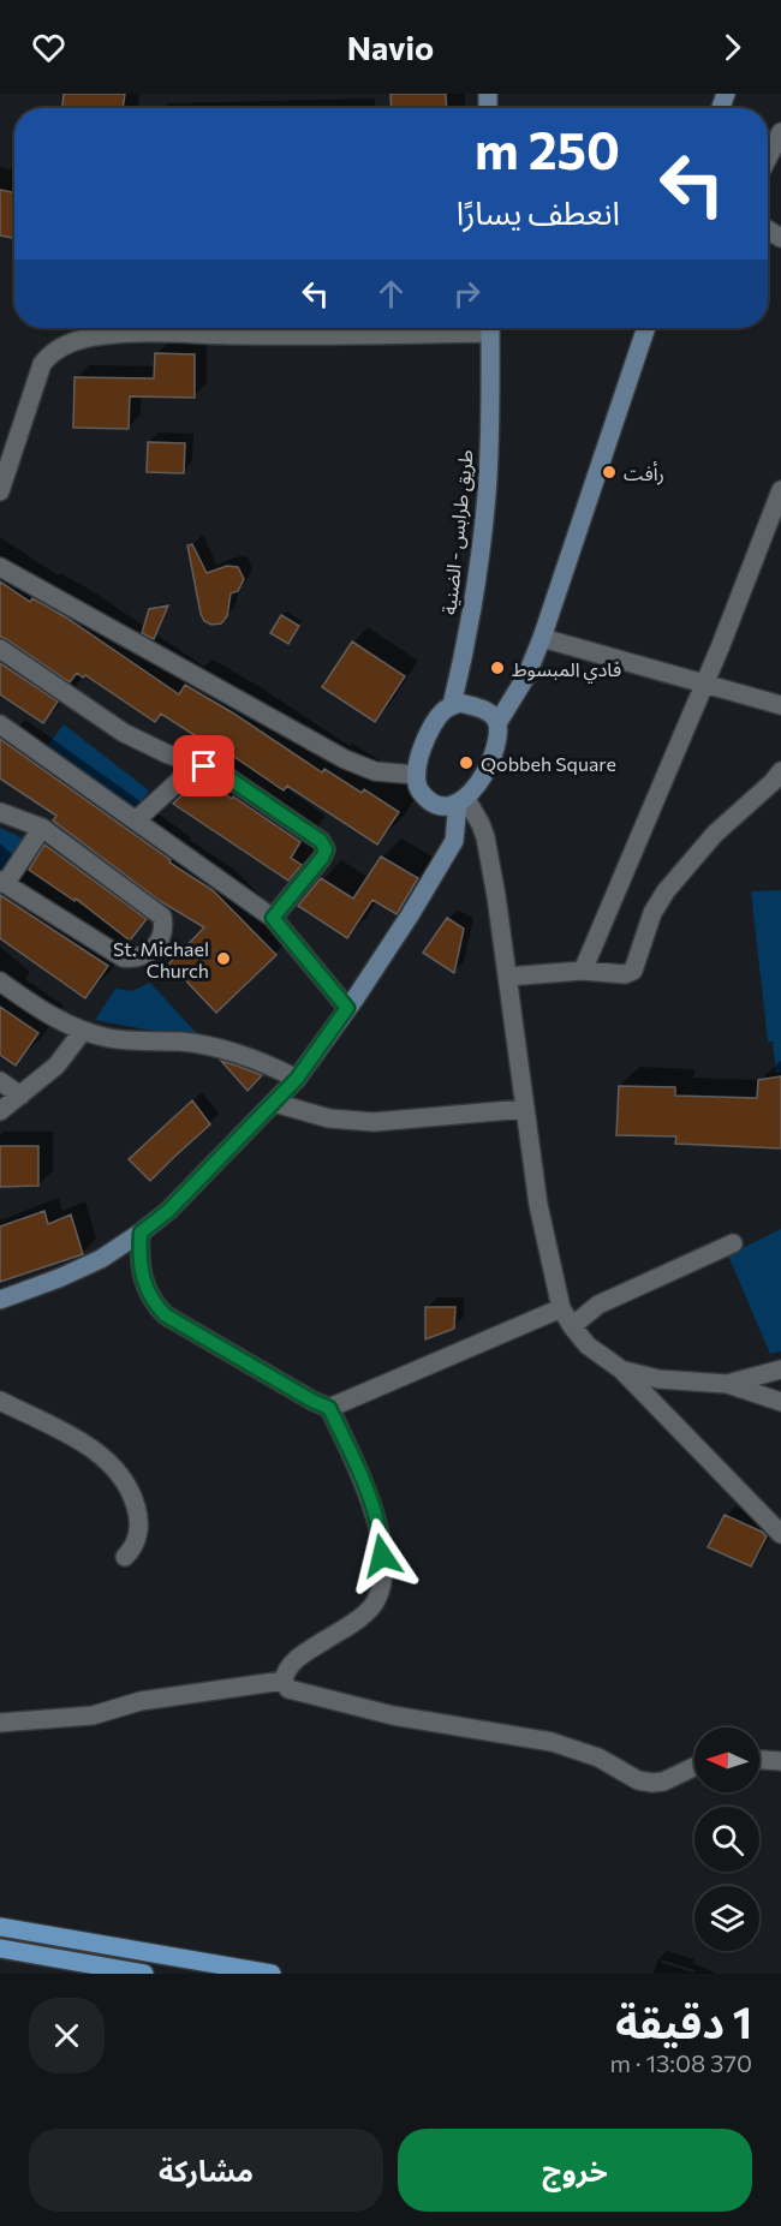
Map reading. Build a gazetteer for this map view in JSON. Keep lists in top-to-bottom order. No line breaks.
{"streets":{"main road":["طريق طرابس - الضنية"]},"places":["رأفت","فادي المبسوط","Qobbeh Square","St. Michael Church"],"north":"left","page":{"header":"Navio","turn":["250 m","انعطف يسارًا"],"heading":["1 دقيقة","370 m · 13:08"],"buttons":["خروج","مشاركة"]}}
